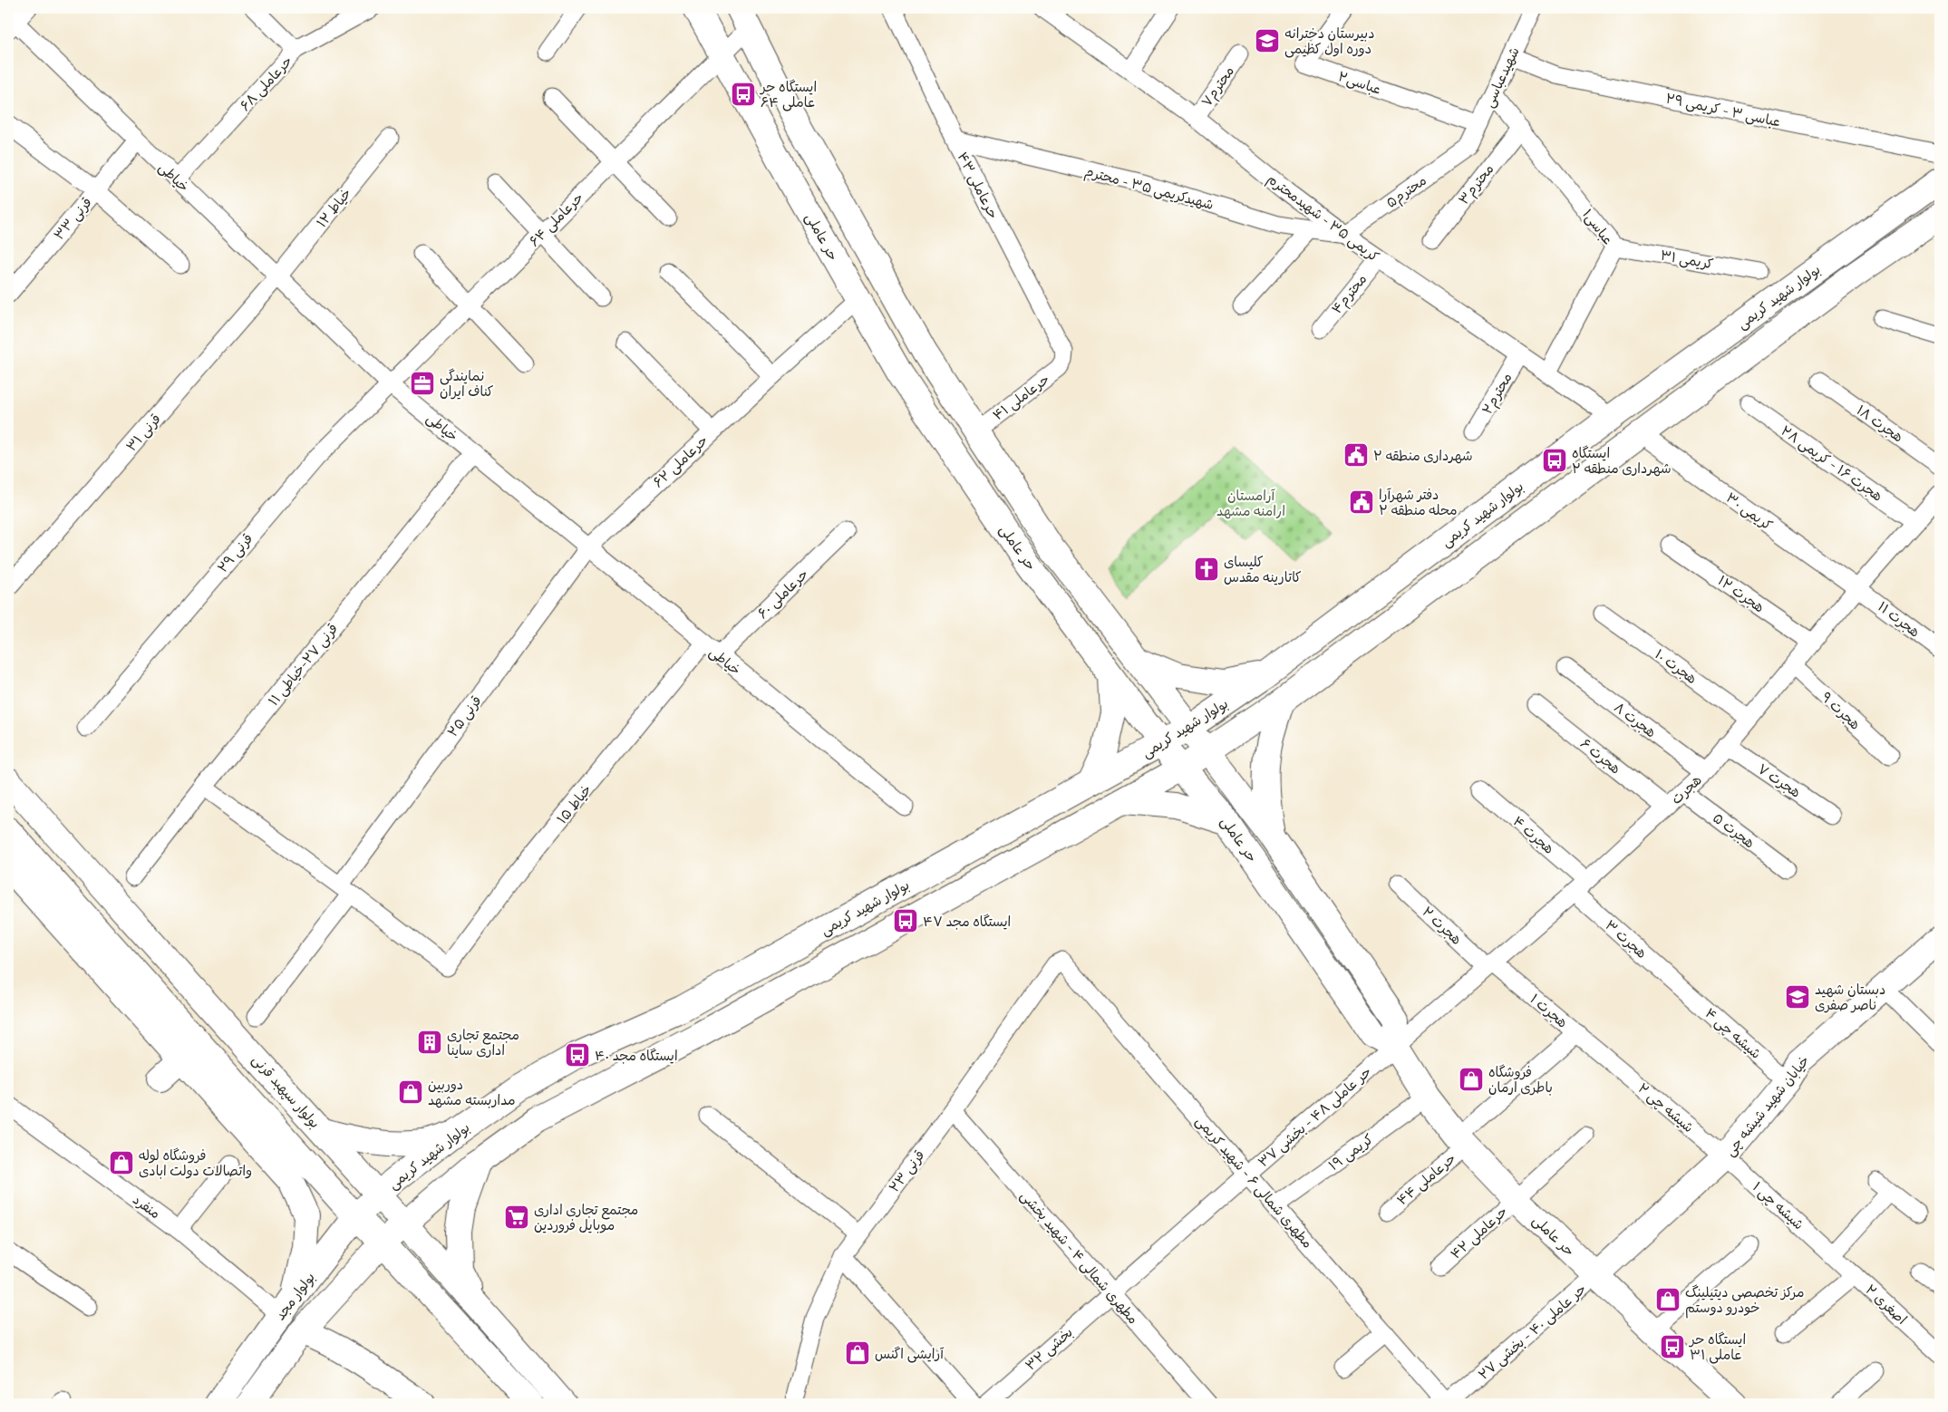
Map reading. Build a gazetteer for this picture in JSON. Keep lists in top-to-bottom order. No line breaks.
{"streets":{"main road":["حر عاملی","بولوار شهید کریمی","بولوار سپهبد قرنی","خیابان شهید شیشه چی","بولوار مجد"],"street":["شهیدعباسی","عباسی۲","حرعاملی ۶۸","محترم۷","عباسی ۳ - کریمی ۲۹","خیاطی","محترم۳","حرعاملی ۴۳","شهیدکریمی ۳۵ - محترم","محترم۵","خیاط ۱۲","کریمی ۳۵ - شهیدمحترم","قرنی ۳۳","حرعاملی ۶۴","عباسی۱","کریمی ۳۱","محترم۴","محترم۲","حرعاملی ۴۱","هجرت ۱۸","قرنی ۳۱","حرعاملی ۶۲","هجرت ۱۶ - کریمی ۲۸","کریمی ۳۰","قرنی ۲۹","حرعاملی ۶۰","هجرت ۱۲","هجرت ۱۱","قرنی ۲۷-خیاطی ۱۱","هجرت ۱۰","هجرت ۹","قرنی ۲۵","هجرت ۸","هجرت ۶","هجرت ۷","هجرت","خیاط ۱۵","هجرت ۵","هجرت ۴","هجرت ۲","هجرت ۳","هجرت ۱","شیشه چی ۴","شیشه چی ۲","حر عاملی ۴۸ - بخشی ۳۷","کریمی ۱۹","قرنی ۲۳","حرعاملی ۴۴","مطهری شمالی ۶ - شهید کریمی","شیشه چی ۱","منفرد","حرعاملی ۴۲","مطهری شمالی ۴ - شهید بخشی","اصغری ۲","حر عاملی ۴۰ - بخشی ۲۷","بخشی ۳۲"]},"crossings":[["شهیدعباسی","عباسی۲"],["شهیدعباسی","عباسی ۳ - کریمی ۲۹"],["شهیدعباسی","محترم۵"],["شهیدعباسی","عباسی۱"],["حرعاملی ۶۸","خیاطی"],["محترم۷","کریمی ۳۵ - شهیدمحترم"],["خیاطی","خیاط ۱۲"],["خیاطی","قرنی ۳۳"],["خیاطی","حرعاملی ۶۴"],["خیاطی","قرنی ۳۱"],["خیاطی","حرعاملی ۶۲"],["خیاطی","قرنی ۲۹"],["خیاطی","حرعاملی ۶۰"],["خیاطی","قرنی ۲۷-خیاطی ۱۱"],["خیاطی","قرنی ۲۵"],["خیاطی","خیاط ۱۵"],["محترم۳","عباسی۱"],["حرعاملی ۴۳","شهیدکریمی ۳۵ - محترم"],["حرعاملی ۴۳","حرعاملی ۴۱"],["شهیدکریمی ۳۵ - محترم","محترم۵"],["شهیدکریمی ۳۵ - محترم","کریمی ۳۵ - شهیدمحترم"],["محترم۵","کریمی ۳۵ - شهیدمحترم"],["خیاط ۱۲","قرنی ۳۱"],["کریمی ۳۵ - شهیدمحترم","عباسی۱"],["کریمی ۳۵ - شهیدمحترم","محترم۴"],["کریمی ۳۵ - شهیدمحترم","بولوار شهید کریمی"],["کریمی ۳۵ - شهیدمحترم","محترم۲"],["حرعاملی ۶۴","حر عاملی"],["حرعاملی ۶۴","قرنی ۲۹"],["عباسی۱","کریمی ۳۱"],["حر عاملی","بولوار شهید کریمی"],["حر عاملی","حرعاملی ۴۱"],["حر عاملی","حرعاملی ۶۲"],["حر عاملی","هجرت"],["حر عاملی","خیابان شهید شیشه چی"],["حر عاملی","حر عاملی ۴۸ - بخشی ۳۷"],["حر عاملی","کریمی ۱۹"],["حر عاملی","حرعاملی ۴۴"],["حر عاملی","حرعاملی ۴۲"],["حر عاملی","حر عاملی ۴۰ - بخشی ۲۷"],["بولوار شهید کریمی","کریمی ۳۰"],["بولوار شهید کریمی","بولوار سپهبد قرنی"],["بولوار شهید کریمی","بولوار مجد"],["حرعاملی ۶۲","قرنی ۲۵"],["هجرت ۱۶ - کریمی ۲۸","هجرت"],["کریمی ۳۰","هجرت ۱۱"],["کریمی ۳۰","هجرت"],["هجرت ۱۲","هجرت"],["هجرت ۱۱","هجرت"],["هجرت ۱۰","هجرت"],["هجرت ۹","هجرت"],["قرنی ۲۵","خیاط ۱۵"],["هجرت ۸","هجرت"],["هجرت ۶","هجرت"],["هجرت ۷","هجرت"],["هجرت","هجرت ۵"],["هجرت","هجرت ۴"],["هجرت","هجرت ۲"],["هجرت","هجرت ۳"],["هجرت","هجرت ۱"],["هجرت","حر عاملی ۴۸ - بخشی ۳۷"],["هجرت ۲","هجرت ۱"],["هجرت ۳","شیشه چی ۴"],["هجرت ۱","شیشه چی ۲"],["هجرت ۱","حرعاملی ۴۴"],["شیشه چی ۴","خیابان شهید شیشه چی"],["بولوار سپهبد قرنی","بولوار مجد"],["خیابان شهید شیشه چی","شیشه چی ۲"],["خیابان شهید شیشه چی","شیشه چی ۱"],["خیابان شهید شیشه چی","حر عاملی ۴۰ - بخشی ۲۷"],["شیشه چی ۲","شیشه چی ۱"],["حر عاملی ۴۸ - بخشی ۳۷","مطهری شمالی ۶ - شهید کریمی"],["حر عاملی ۴۸ - بخشی ۳۷","مطهری شمالی ۴ - شهید بخشی"],["حر عاملی ۴۸ - بخشی ۳۷","بخشی ۳۲"],["کریمی ۱۹","مطهری شمالی ۶ - شهید کریمی"],["قرنی ۲۳","مطهری شمالی ۶ - شهید کریمی"],["قرنی ۲۳","مطهری شمالی ۴ - شهید بخشی"],["مطهری شمالی ۶ - شهید کریمی","حر عاملی ۴۰ - بخشی ۲۷"],["شیشه چی ۱","اصغری ۲"],["منفرد","بولوار مجد"],["مطهری شمالی ۴ - شهید بخشی","بخشی ۳۲"]],"parks":["آرامستان ارامنه مشهد"],"places":{"school or university":["دبیرستان دخترانه دوره اول کظیمی","دبستان شهید ناصر صفری"],"bus stop":["ایستگاه حر عاملی ۶۴","ایستگاه شهرداری منطقه ۲","ایستگاه مجد ۴۷","ایستگاه مجد ۴۰","ایستگاه حر عاملی ۳۱"],"office":["نمایندگی کناف ایران"],"public building":["شهرداری منطقه ۲","دفتر شهرآرا محله منطقه ۲"],"church":["کلیسای کاتارینه مقدس"],"building":["مجتمع تجاری اداری ساینا"],"shop":["فروشگاه باطری ارمان","دوربین مداربسته مشهد","فروشگاه لوله واتصالات دولت ابادی","مرکز تخصصی دیتیلینگ خودرو دوستم","آرایشی اگنس"],"supermarket":["مجتمع تجاری اداری موبایل فروردین"]}}
